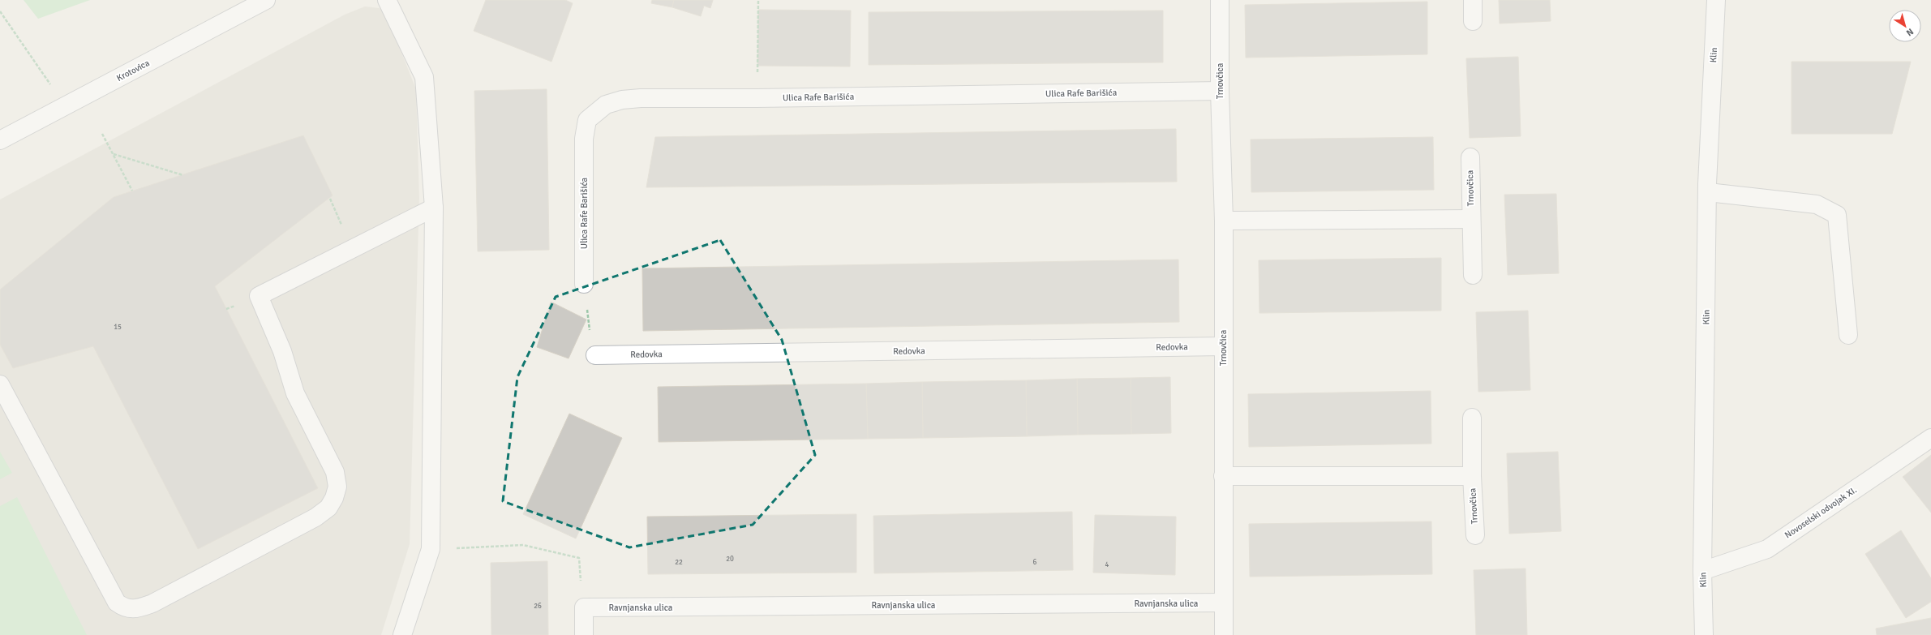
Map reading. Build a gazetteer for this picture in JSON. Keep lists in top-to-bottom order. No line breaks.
{"streets":{"street":["Klin","Krotovica","Trnovčica","Ulica Rafe Barišića","Redovka","Novoselski odvojak XI.","Ravnjanska ulica"]},"crossings":[["Klin","Novoselski odvojak XI."],["Trnovčica","Ulica Rafe Barišića"],["Trnovčica","Redovka"],["Trnovčica","Ravnjanska ulica"]],"house_numbers":["15","20","22","6","4","26"],"north":"bottom right"}
